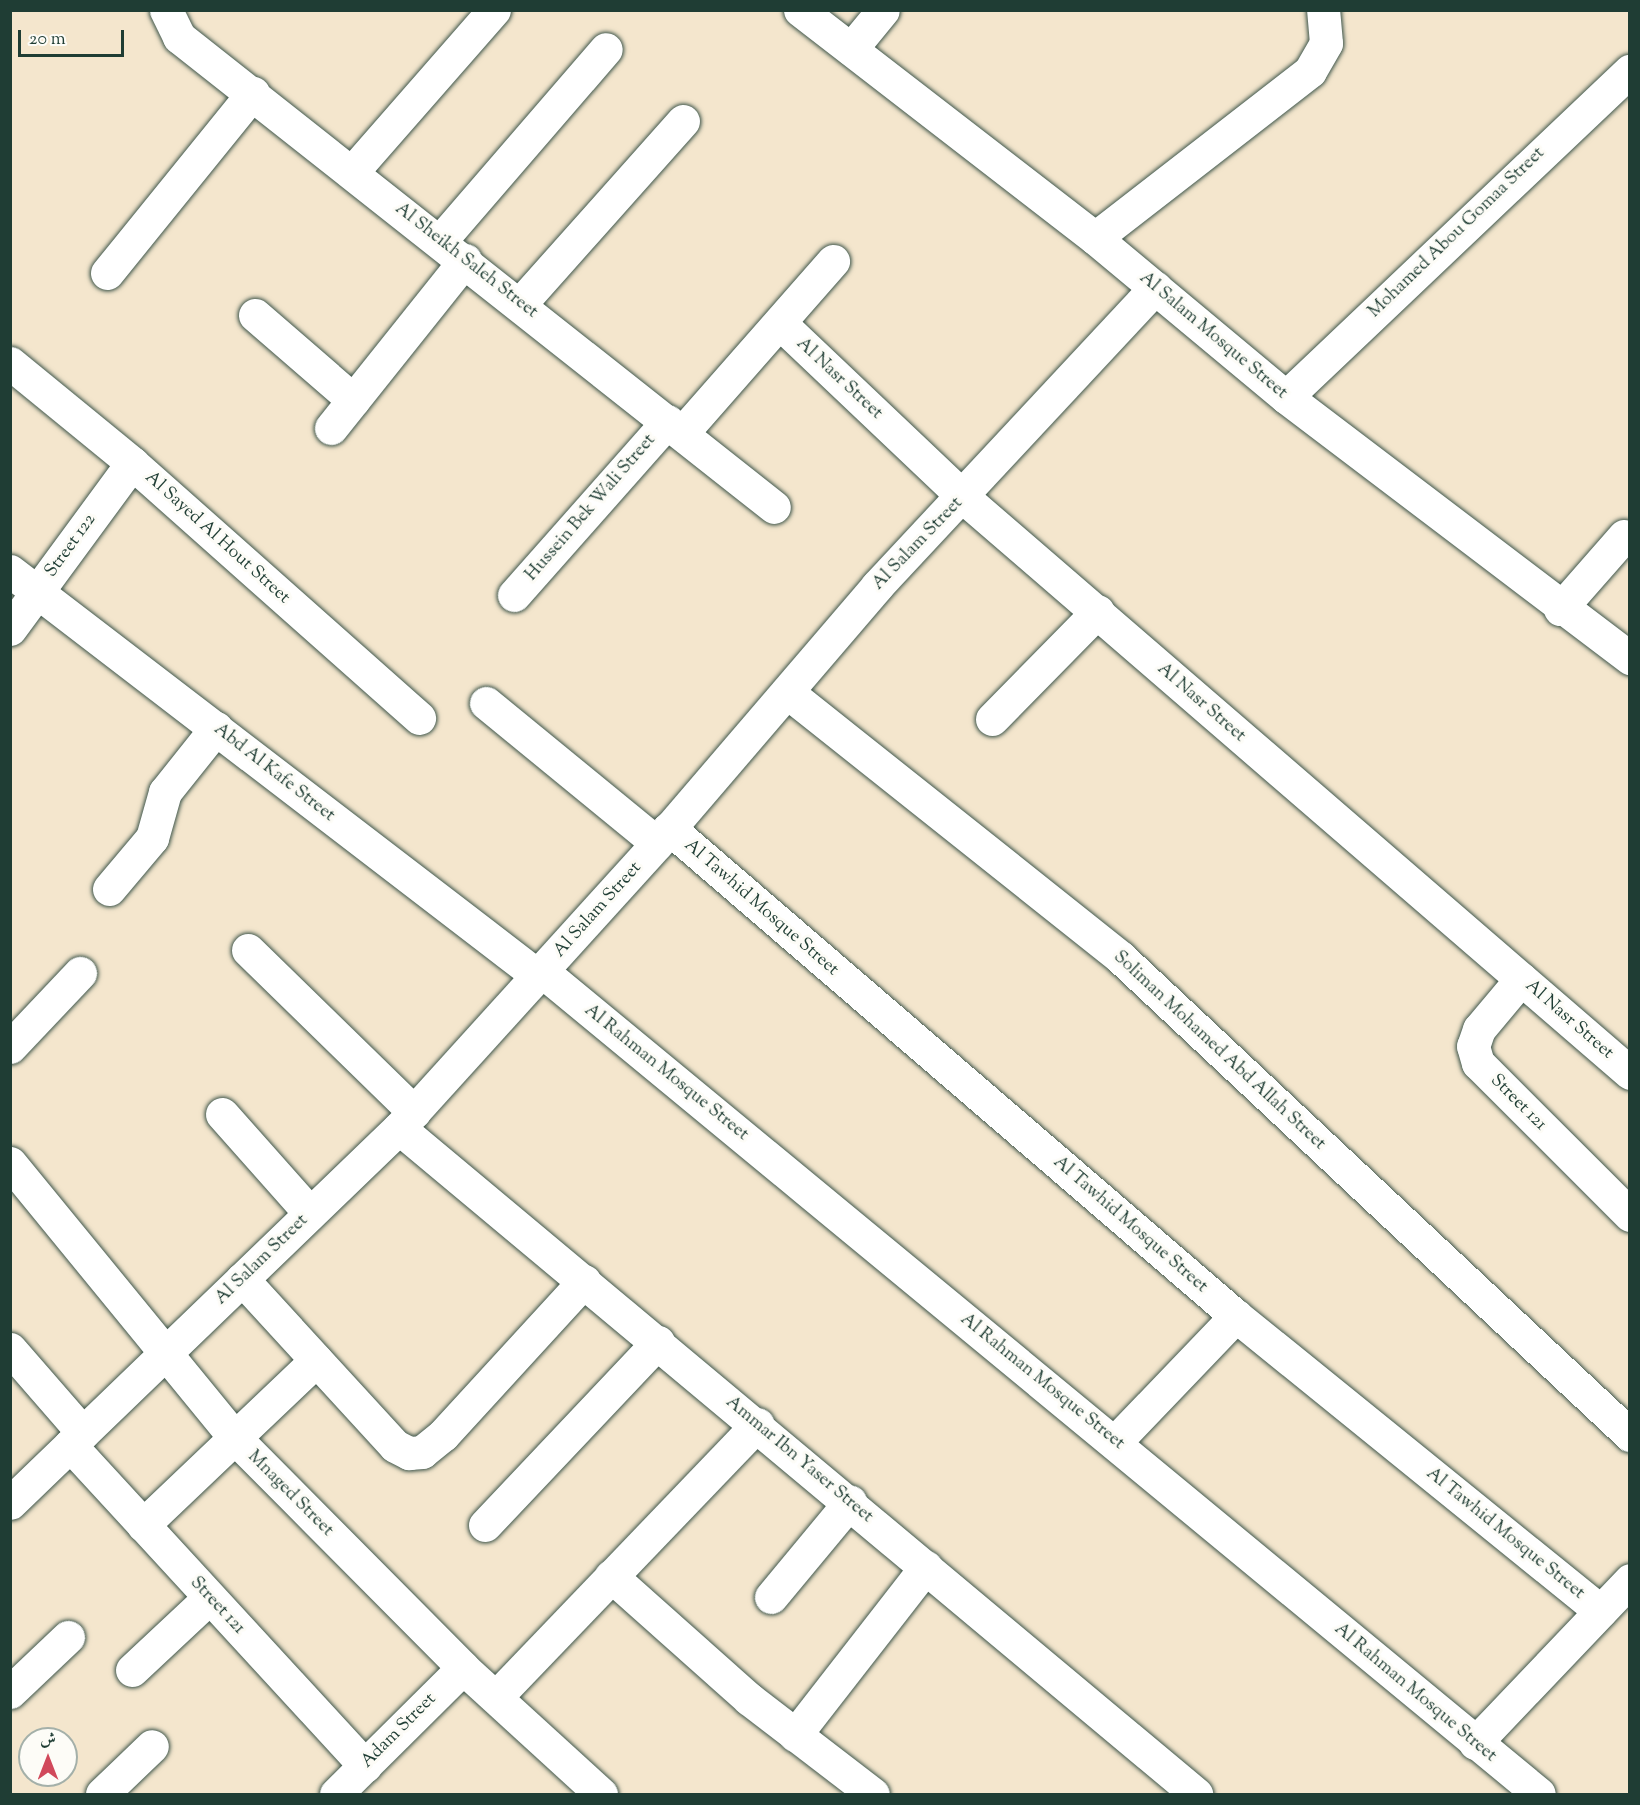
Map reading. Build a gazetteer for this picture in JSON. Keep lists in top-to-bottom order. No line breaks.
{"streets":{"street":["Mohamed Abou Gomaa Street","Al Sheikh Saleh Street","Al Salam Mosque Street","Al Nasr Street","Hussein Bek Wali Street","Al Sayed Al Hout Street","Al Salam Street","Street 122","Abd Al Kafe Street","Al Tawhid Mosque Street","Soliman Mohamed Abd Allah Street","Al Rahman Mosque Street","Street 121","Ammar Ibn Yaser Street","Mnaged Street","Adam Street"]},"crossings":[["Mohamed Abou Gomaa Street","Al Salam Mosque Street"],["Al Sheikh Saleh Street","Hussein Bek Wali Street"],["Al Salam Mosque Street","Al Salam Street"],["Al Nasr Street","Hussein Bek Wali Street"],["Al Nasr Street","Al Salam Street"],["Al Nasr Street","Street 121"],["Al Sayed Al Hout Street","Street 122"],["Al Salam Street","Abd Al Kafe Street"],["Al Salam Street","Al Tawhid Mosque Street"],["Al Salam Street","Soliman Mohamed Abd Allah Street"],["Al Salam Street","Al Rahman Mosque Street"],["Al Salam Street","Street 121"],["Al Salam Street","Ammar Ibn Yaser Street"],["Al Salam Street","Mnaged Street"],["Street 122","Abd Al Kafe Street"],["Abd Al Kafe Street","Al Rahman Mosque Street"],["Street 121","Adam Street"],["Mnaged Street","Adam Street"]],"scale_bar":"20 m","north":"top"}
